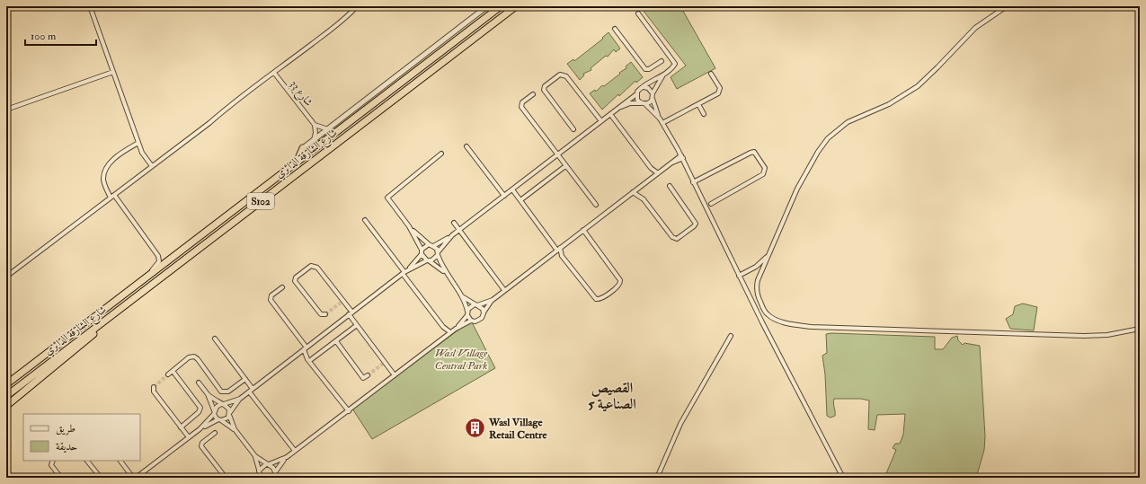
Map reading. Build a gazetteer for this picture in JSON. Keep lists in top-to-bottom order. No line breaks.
{"streets":{"highway":["شارع الشارقة الدائري","S102"],"street":["شارع 33"]},"districts":["القصيص الصناعية 5"],"parks":["Wasl Village Central Park"],"places":{"building":["Wasl Village Retail Centre"]},"legend":["طريق","حديقة"],"scale_bar":"100 m"}
